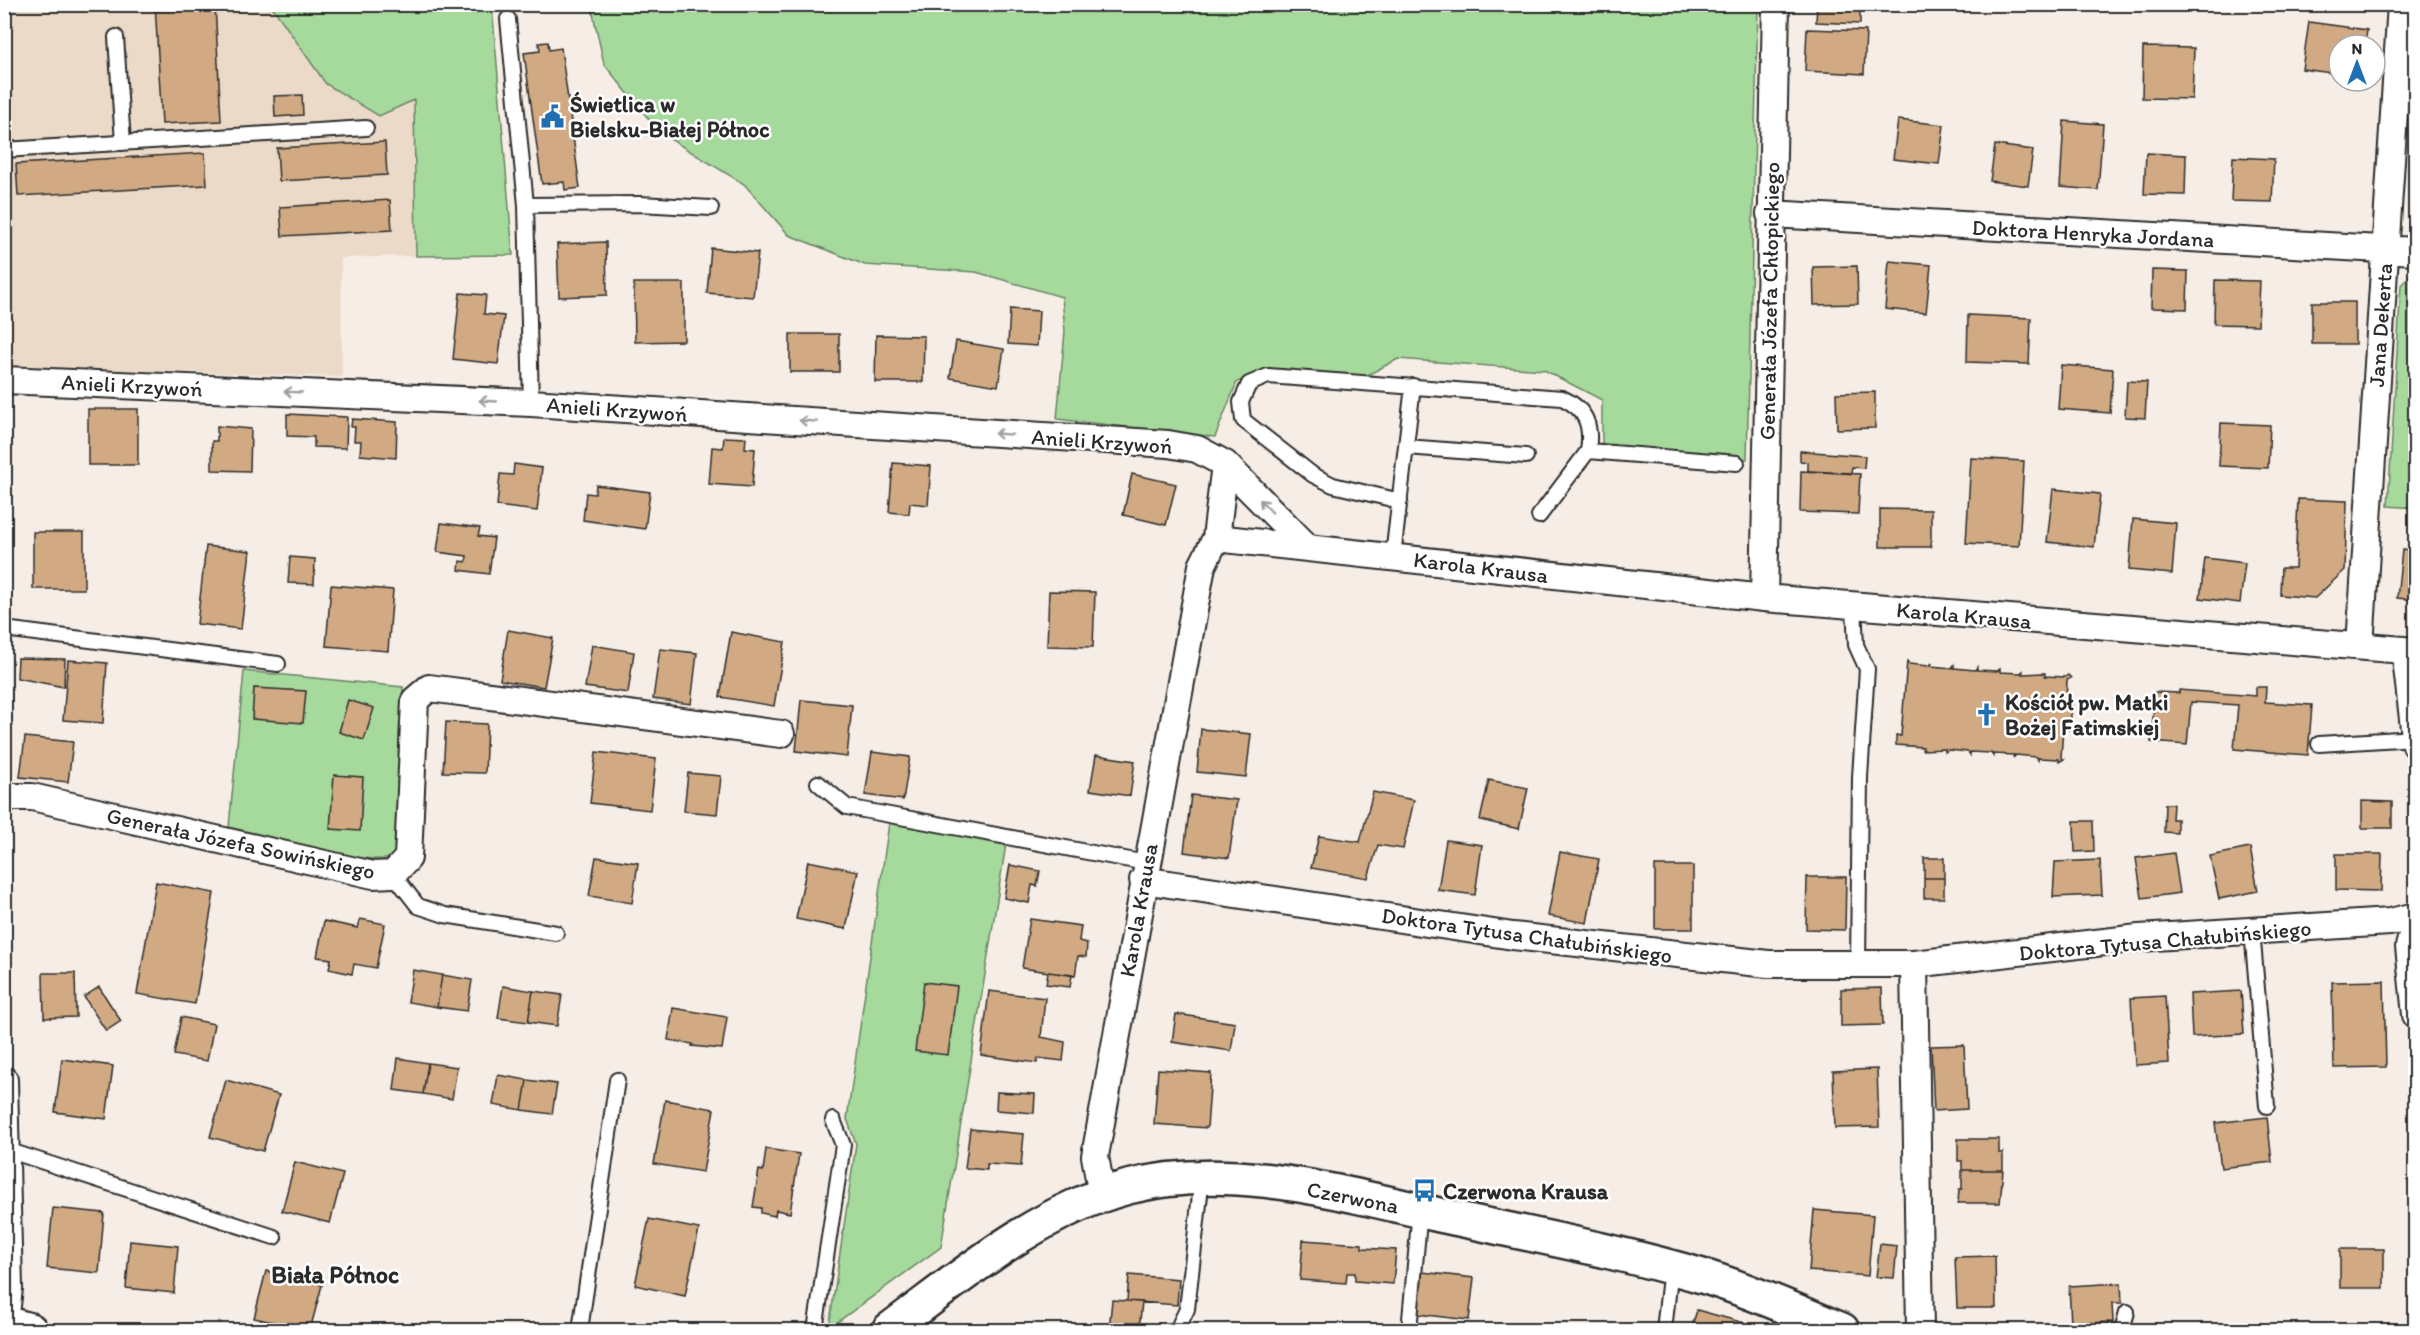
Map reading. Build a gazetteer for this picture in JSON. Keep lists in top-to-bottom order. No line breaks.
{"streets":{"street":["Doktora Henryka Jordana","Generała Józefa Chłopickiego","Jana Dekerta","Anieli Krzywoń","Karola Krausa","Generała Józefa Sowińskiego","Doktora Tytusa Chałubińskiego","Czerwona"]},"crossings":[["Doktora Henryka Jordana","Generała Józefa Chłopickiego"],["Doktora Henryka Jordana","Jana Dekerta"],["Generała Józefa Chłopickiego","Karola Krausa"],["Jana Dekerta","Karola Krausa"],["Anieli Krzywoń","Karola Krausa"],["Karola Krausa","Doktora Tytusa Chałubińskiego"],["Karola Krausa","Czerwona"]],"one_way":["Anieli Krzywoń"],"districts":["Biała Północ"],"places":{"public building":["Świetlica w Bielsku-Białej Północ"],"church":["Kościół pw. Matki Bożej Fatimskiej"],"bus stop":["Czerwona Krausa"]},"north":"top"}
